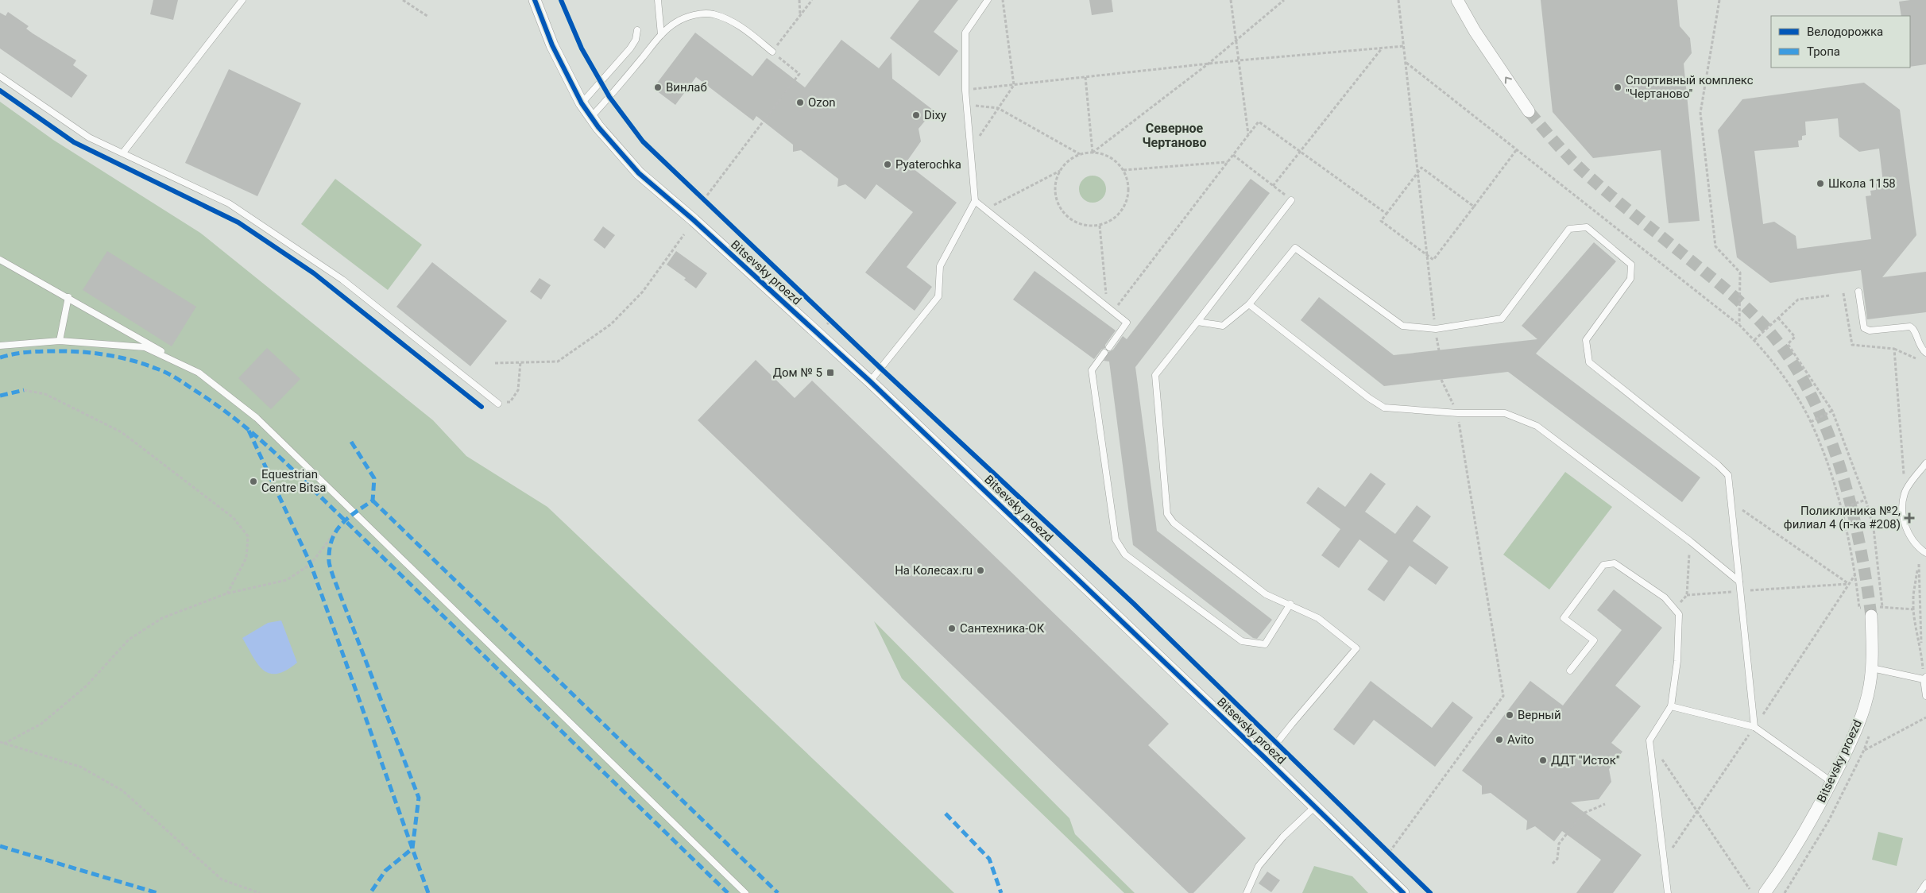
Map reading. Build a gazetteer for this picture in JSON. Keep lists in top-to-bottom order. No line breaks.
{"streets":{"street":["Bitsevsky proezd"]},"districts":["Северное Чертаново"],"places":{"other":["Винлаб","Спортивный комплекс \"Чертаново\"","Ozon","Dixy","Pyaterochka","Школа 1158","Equestrian Centre Bitsa","На Колесах.ru","Сантехника-ОК","Верный","Avito","ДДТ \"Исток\""],"transit":["Дом № 5"],"health":["Поликлиника №2, филиал 4 (п-ка #208)"]},"legend":["Велодорожка","Тропа"]}
